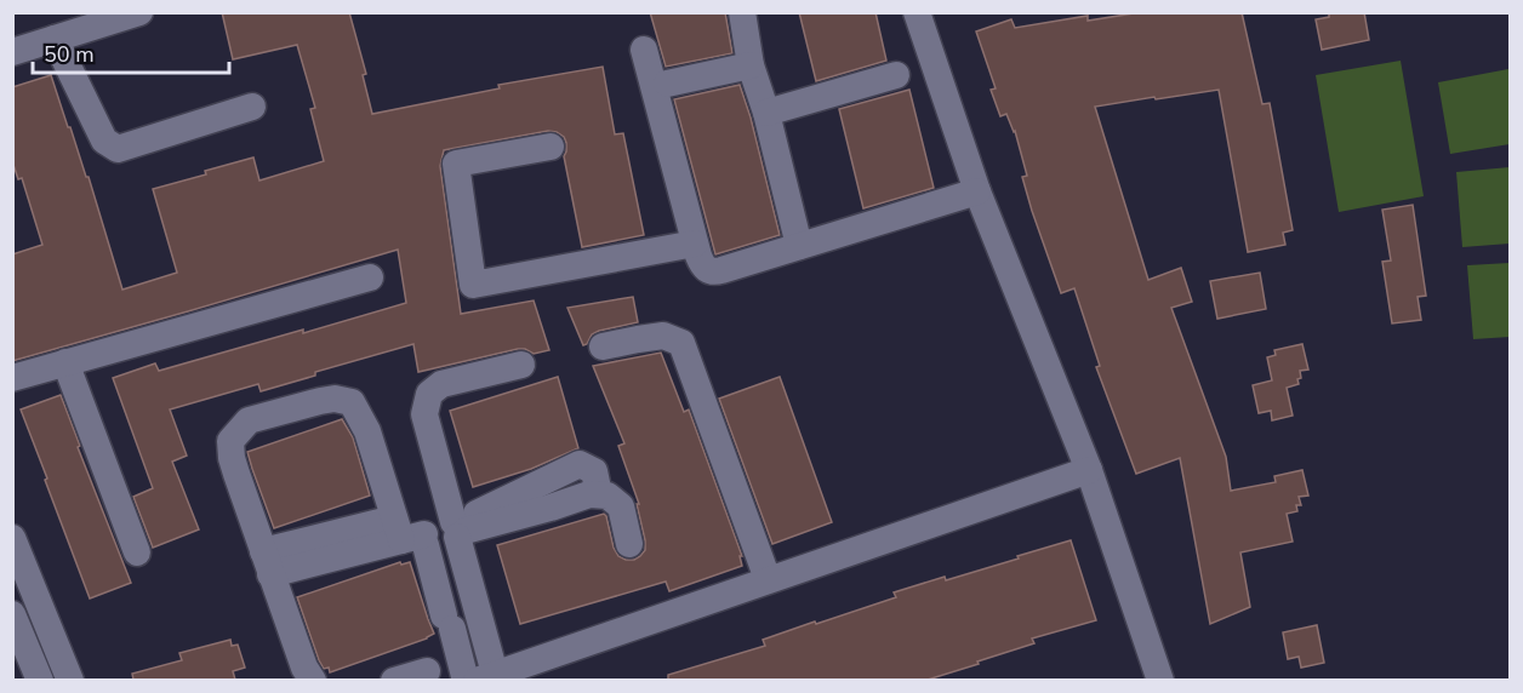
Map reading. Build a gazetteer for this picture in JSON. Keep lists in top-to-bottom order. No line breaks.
{"scale_bar":"50 m"}
